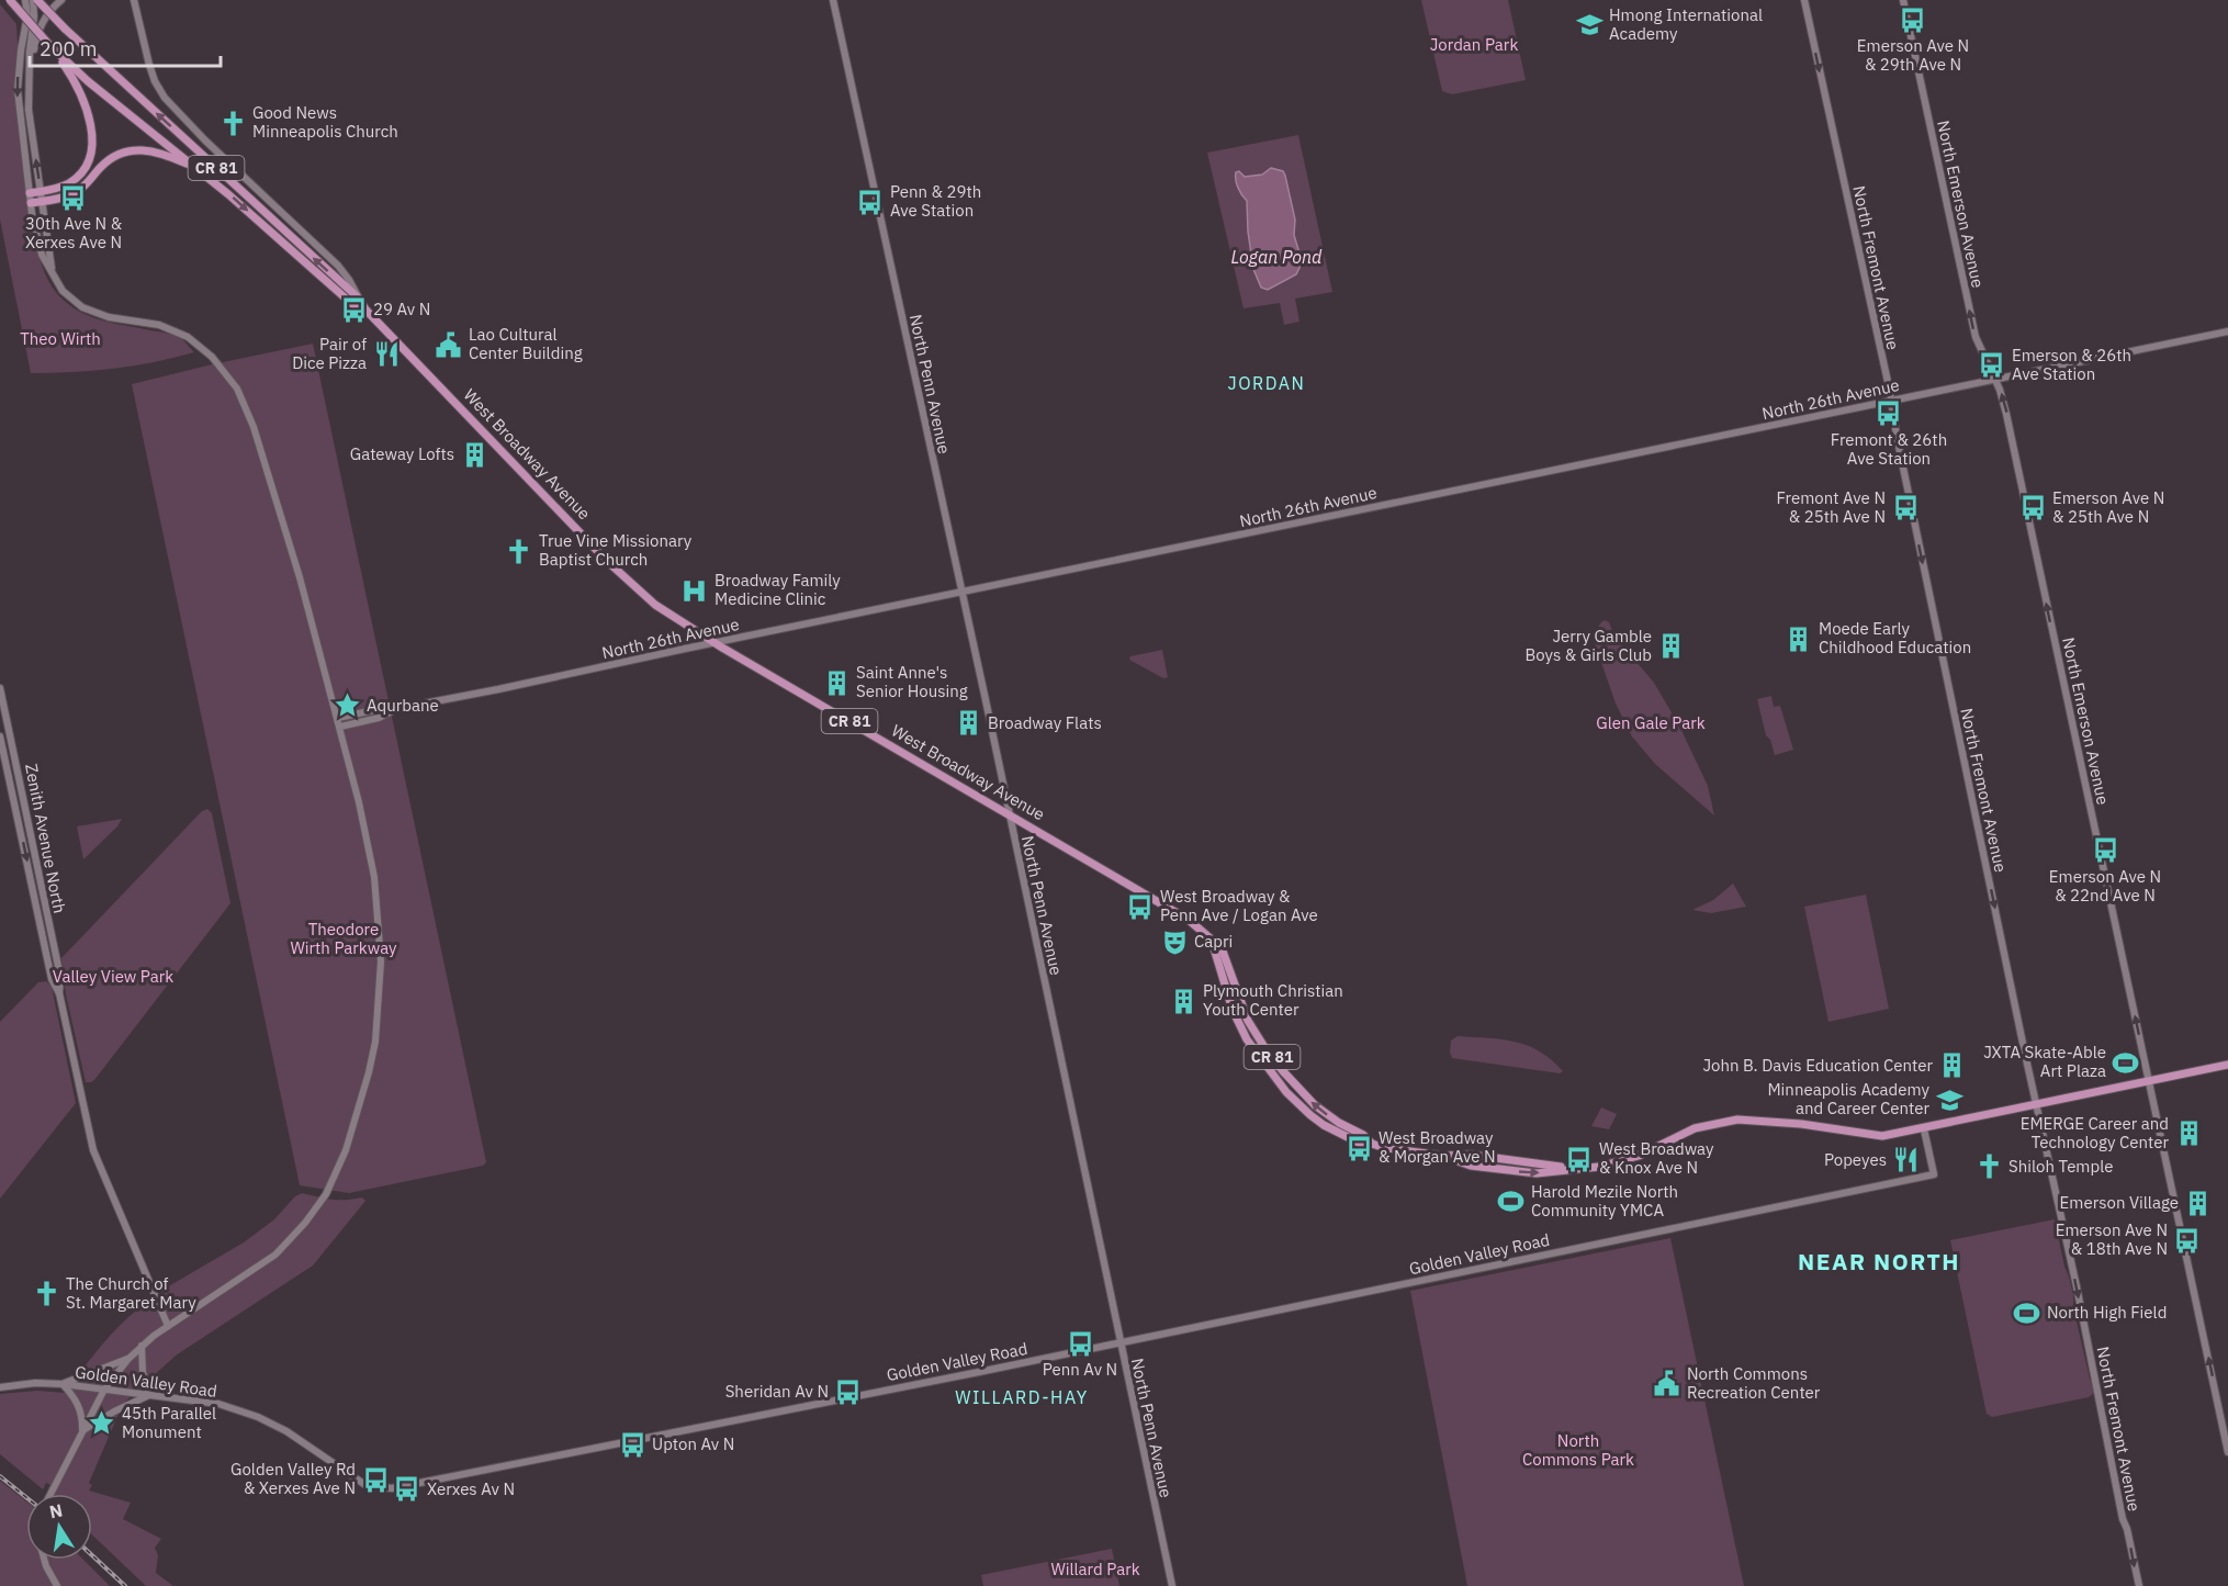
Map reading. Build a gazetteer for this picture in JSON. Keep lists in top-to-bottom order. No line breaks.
{"streets":{"main road":["CR 81","West Broadway Avenue"],"street":["North Emerson Avenue","North Fremont Avenue","North Penn Avenue","North 26th Avenue","Zenith Avenue North","Golden Valley Road"]},"crossings":[["North Emerson Avenue","North 26th Avenue"],["North Emerson Avenue","West Broadway Avenue"],["North Fremont Avenue","North 26th Avenue"],["North Fremont Avenue","West Broadway Avenue"],["North Penn Avenue","North 26th Avenue"],["North Penn Avenue","West Broadway Avenue"],["North Penn Avenue","Golden Valley Road"],["North 26th Avenue","West Broadway Avenue"],["West Broadway Avenue","Golden Valley Road"]],"one_way":["North Emerson Avenue","North Fremont Avenue"],"districts":["JORDAN","NEAR NORTH","WILLARD-HAY"],"water":["Logan Pond"],"parks":["Jordan Park","Theo Wirth","Glen Gale Park","Theodore Wirth Parkway","Valley View Park","North Commons Park","Willard Park"],"places":{"bus stop":["Emerson Ave N & 29th Ave N","30th Ave N & Xerxes Ave N","Penn & 29th Ave Station","29 Av N","Emerson & 26th Ave Station","Fremont & 26th Ave Station","Fremont Ave N & 25th Ave N","Emerson Ave N & 25th Ave N","Emerson Ave N & 22nd Ave N","West Broadway & Penn Ave / Logan Ave","West Broadway & Morgan Ave N","West Broadway & Knox Ave N","Emerson Ave N & 18th Ave N","Penn Av N","Sheridan Av N","Upton Av N","Golden Valley Rd & Xerxes Ave N","Xerxes Av N"],"school or university":["Hmong International Academy","Minneapolis Academy and Career Center"],"church":["Good News Minneapolis Church","True Vine Missionary Baptist Church","Shiloh Temple","The Church of St. Margaret Mary"],"public building":["Lao Cultural Center Building","North Commons Recreation Center"],"restaurant":["Pair of Dice Pizza","Popeyes"],"building":["Gateway Lofts","Moede Early Childhood Education","Jerry Gamble Boys & Girls Club","Saint Anne's Senior Housing","Broadway Flats","Plymouth Christian Youth Center","John B. Davis Education Center","EMERGE Career and Technology Center","Emerson Village"],"hospital":["Broadway Family Medicine Clinic"],"place":["Aqurbane","45th Parallel Monument"],"theatre":["Capri"],"sports":["JXTA Skate-Able Art Plaza","Harold Mezile North Community YMCA","North High Field"]},"scale_bar":"200 m","north":"top"}
